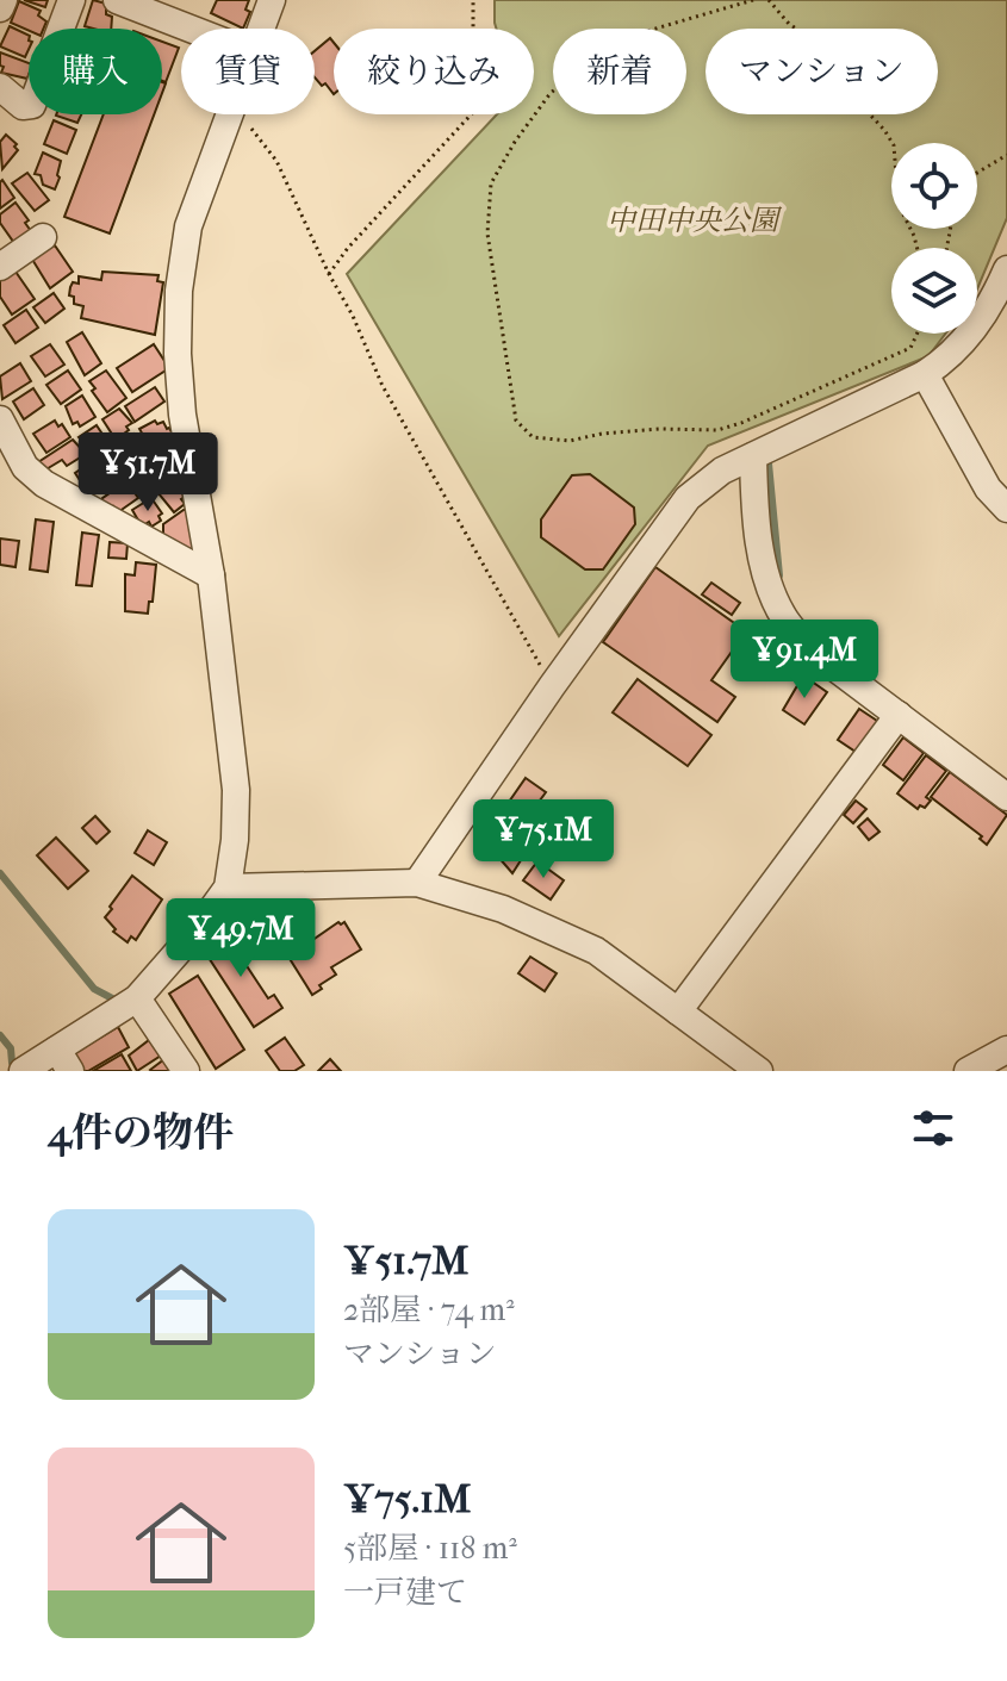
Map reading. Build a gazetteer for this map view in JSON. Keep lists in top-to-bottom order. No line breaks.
{"parks":["中田中央公園"],"page":{"chip":["購入","賃貸","絞り込み","新着","マンション"],"price":["¥51.7M","¥91.4M","¥75.1M","¥49.7M"],"heading":"4件の物件","list":[{"name":"¥51.7M","note":"2部屋 · 74 m² · マンション"},{"name":"¥75.1M","note":"5部屋 · 118 m² · 一戸建て"}]}}
